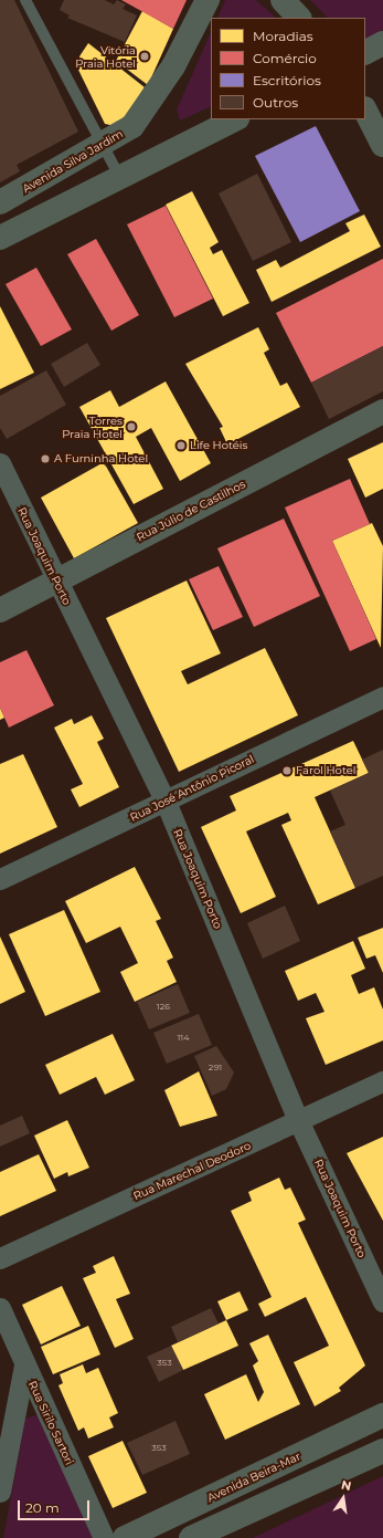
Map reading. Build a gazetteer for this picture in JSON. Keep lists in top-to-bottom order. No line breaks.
{"streets":{"street":["Avenida Silva Jardim","Rua Júlio de Castilhos","Rua Joaquim Porto","Rua José Antônio Picoral","Rua Marechal Deodoro","Rua Sirilo Sartori","Avenida Beira-Mar"]},"crossings":[["Rua Júlio de Castilhos","Rua Joaquim Porto"],["Rua Joaquim Porto","Rua José Antônio Picoral"],["Rua Joaquim Porto","Rua Marechal Deodoro"]],"places":["Vitória Praia Hotel","Torres Praia Hotel","Life Hotéis","A Furninha Hotel","Farol Hotel"],"house_numbers":["126","114","291","353","353"],"legend":["Moradias","Comércio","Escritórios","Outros"],"scale_bar":"20 m","north":"top"}
